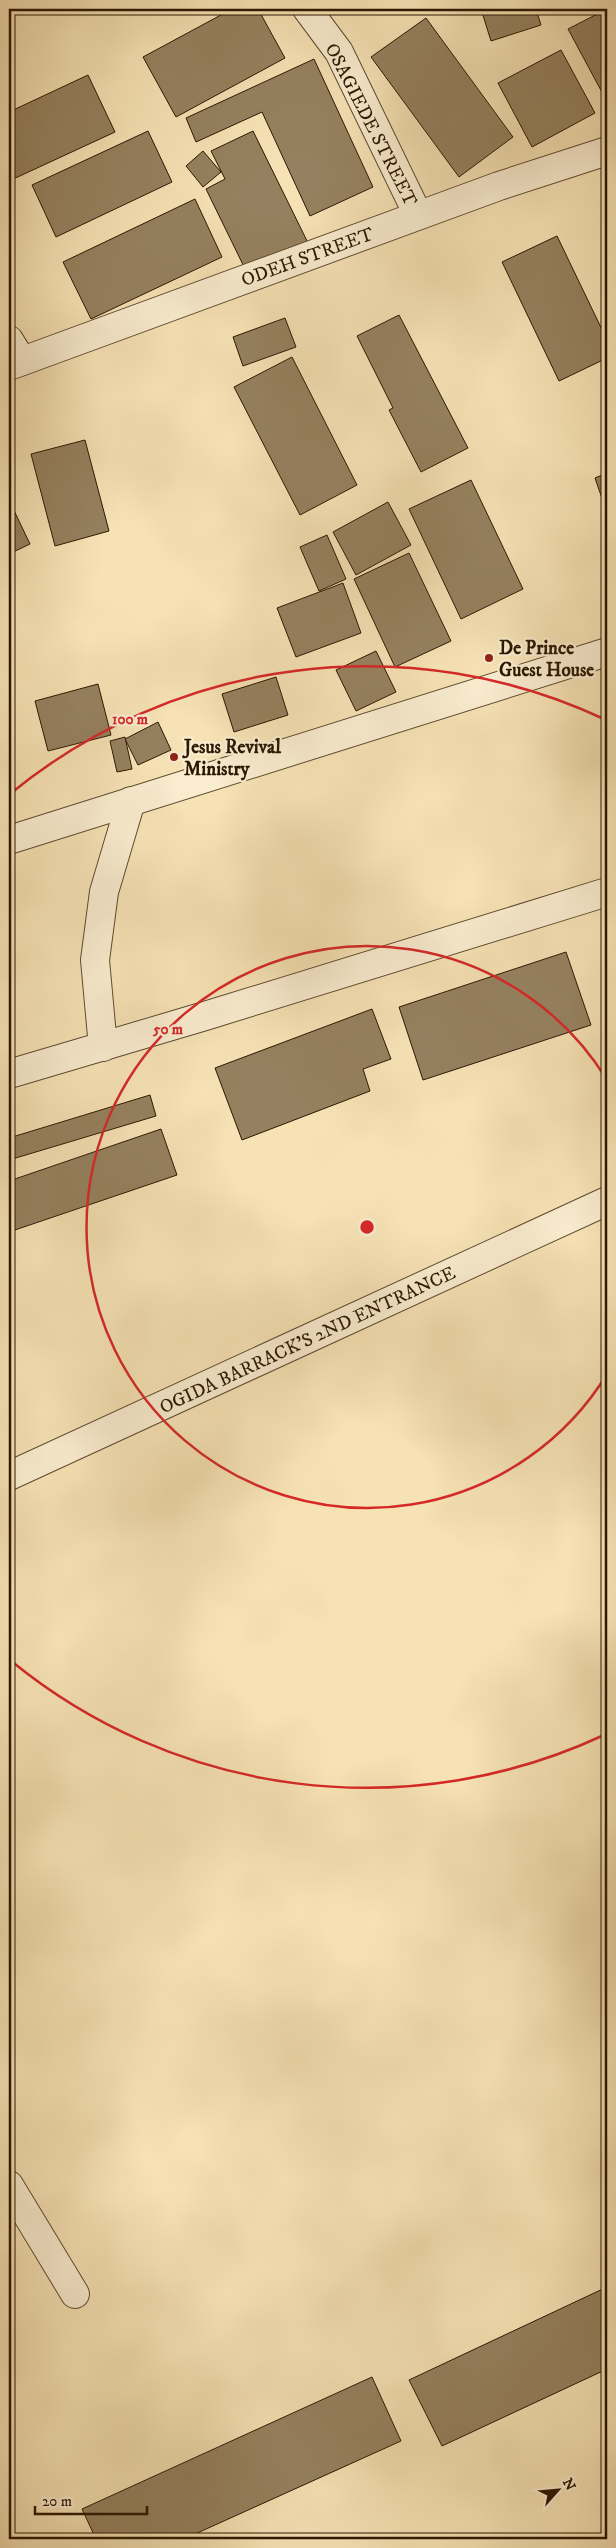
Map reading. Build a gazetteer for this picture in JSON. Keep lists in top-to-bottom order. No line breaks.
{"streets":{"street":["OSAGIEDE STREET","ODEH STREET","OGIDA BARRACK'S 2ND ENTRANCE"]},"crossings":[["OSAGIEDE STREET","ODEH STREET"]],"places":["De Prince Guest House","Jesus Revival Ministry"],"scale_bar":"20 m","north":"top right","rings":["100 m","50 m"]}
